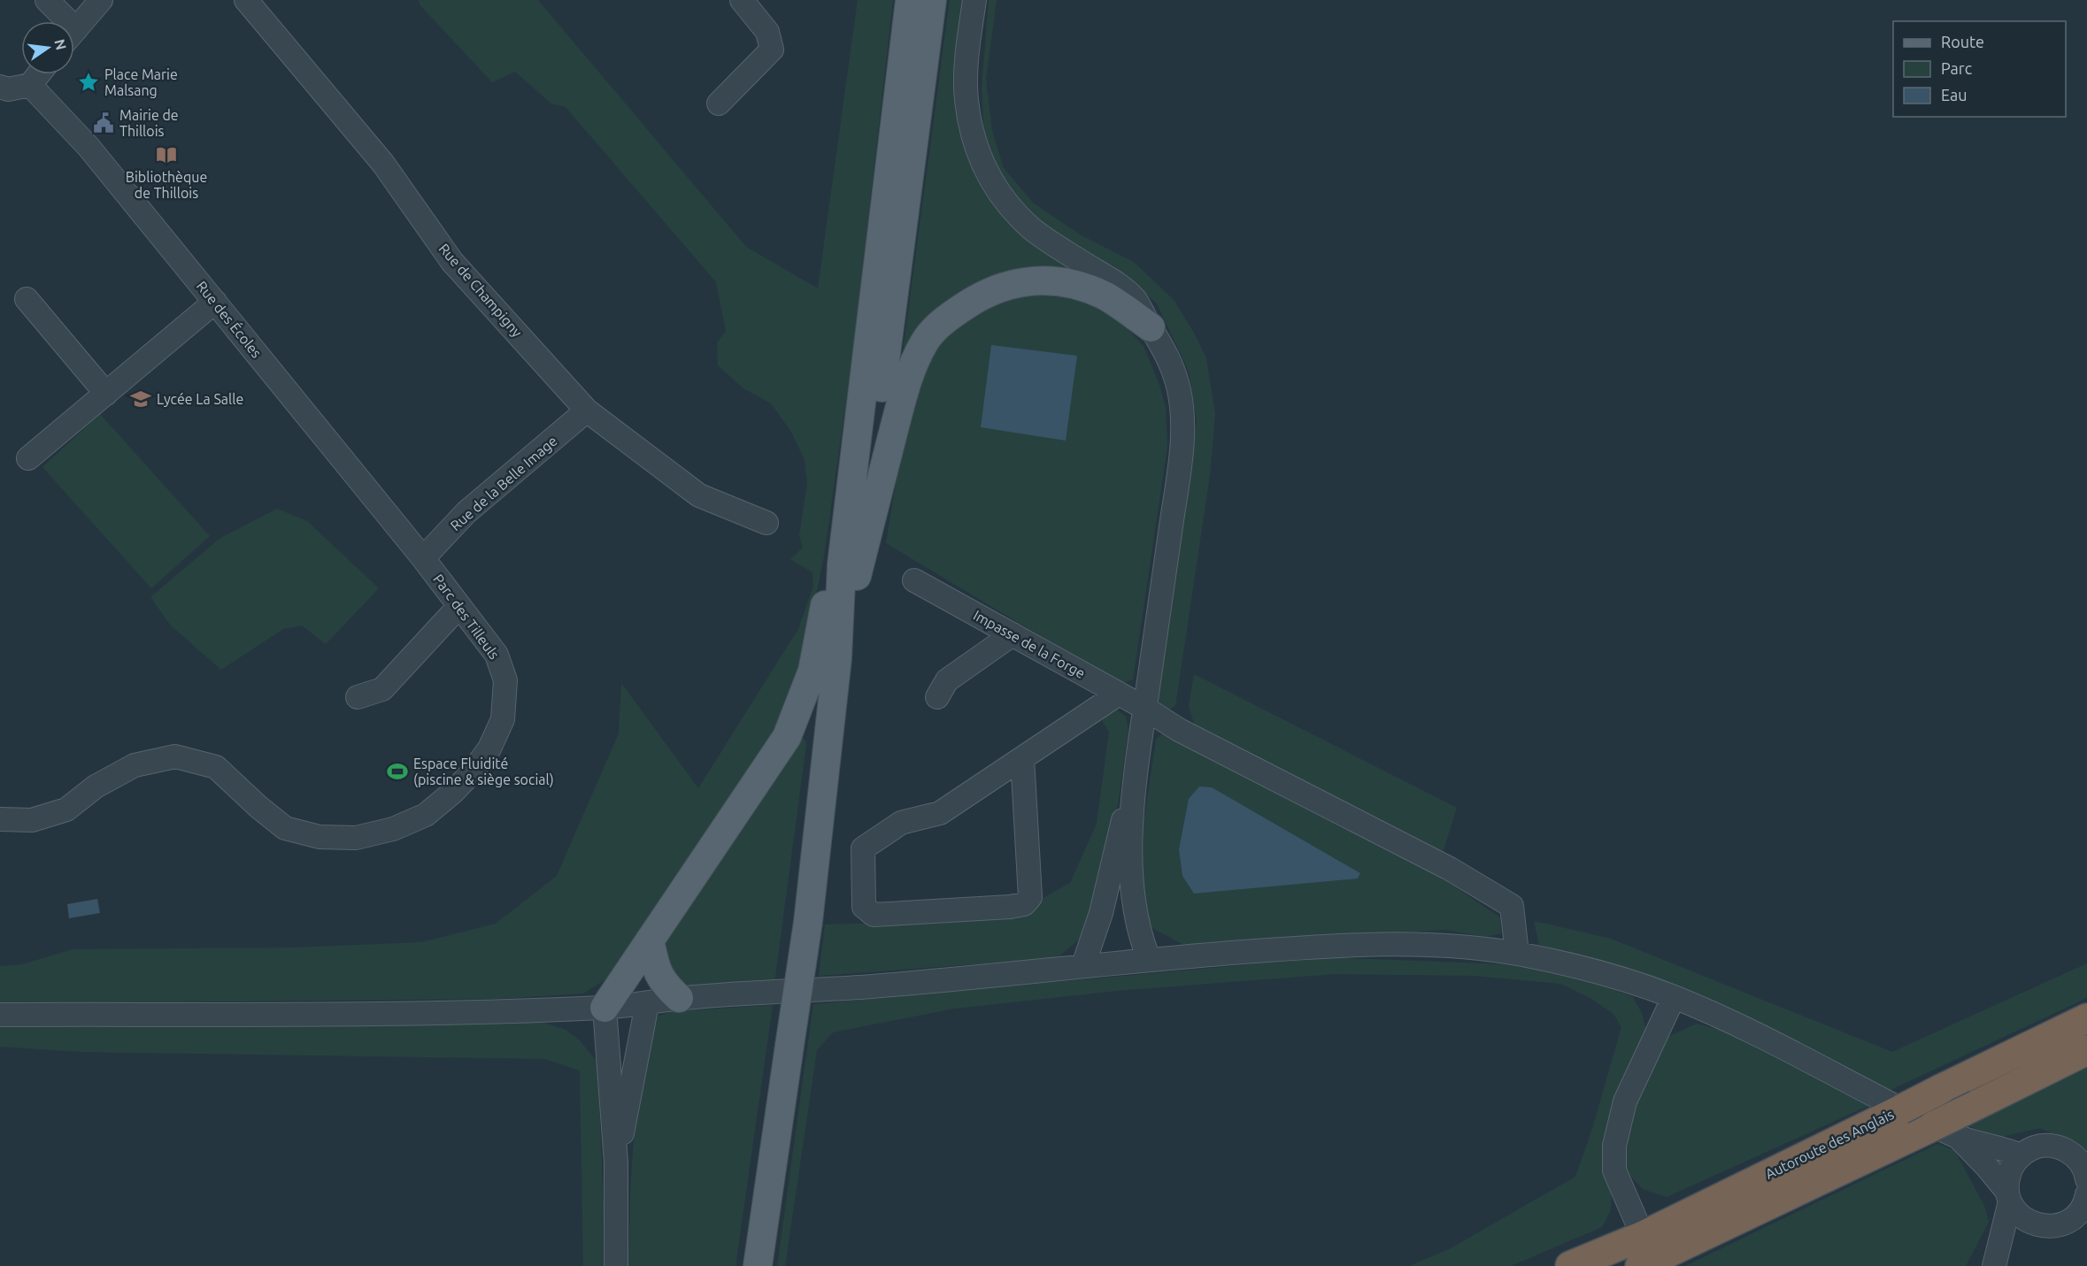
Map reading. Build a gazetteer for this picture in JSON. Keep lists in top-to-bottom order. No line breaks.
{"streets":{"highway":["Autoroute des Anglais"],"street":["Rue de Champigny","Rue des Écoles","Rue de la Belle Image","Parc des Tilleuls","Impasse de la Forge"]},"crossings":[["Rue de Champigny","Rue de la Belle Image"],["Rue des Écoles","Rue de la Belle Image"],["Rue des Écoles","Parc des Tilleuls"],["Rue de la Belle Image","Parc des Tilleuls"]],"places":{"place":["Place Marie Malsang"],"public building":["Mairie de Thillois"],"library":["Bibliothèque de Thillois"],"school or university":["Lycée La Salle"],"sports":["Espace Fluidité (piscine & siège social)"]},"legend":["Route","Parc","Eau"],"north":"right"}
